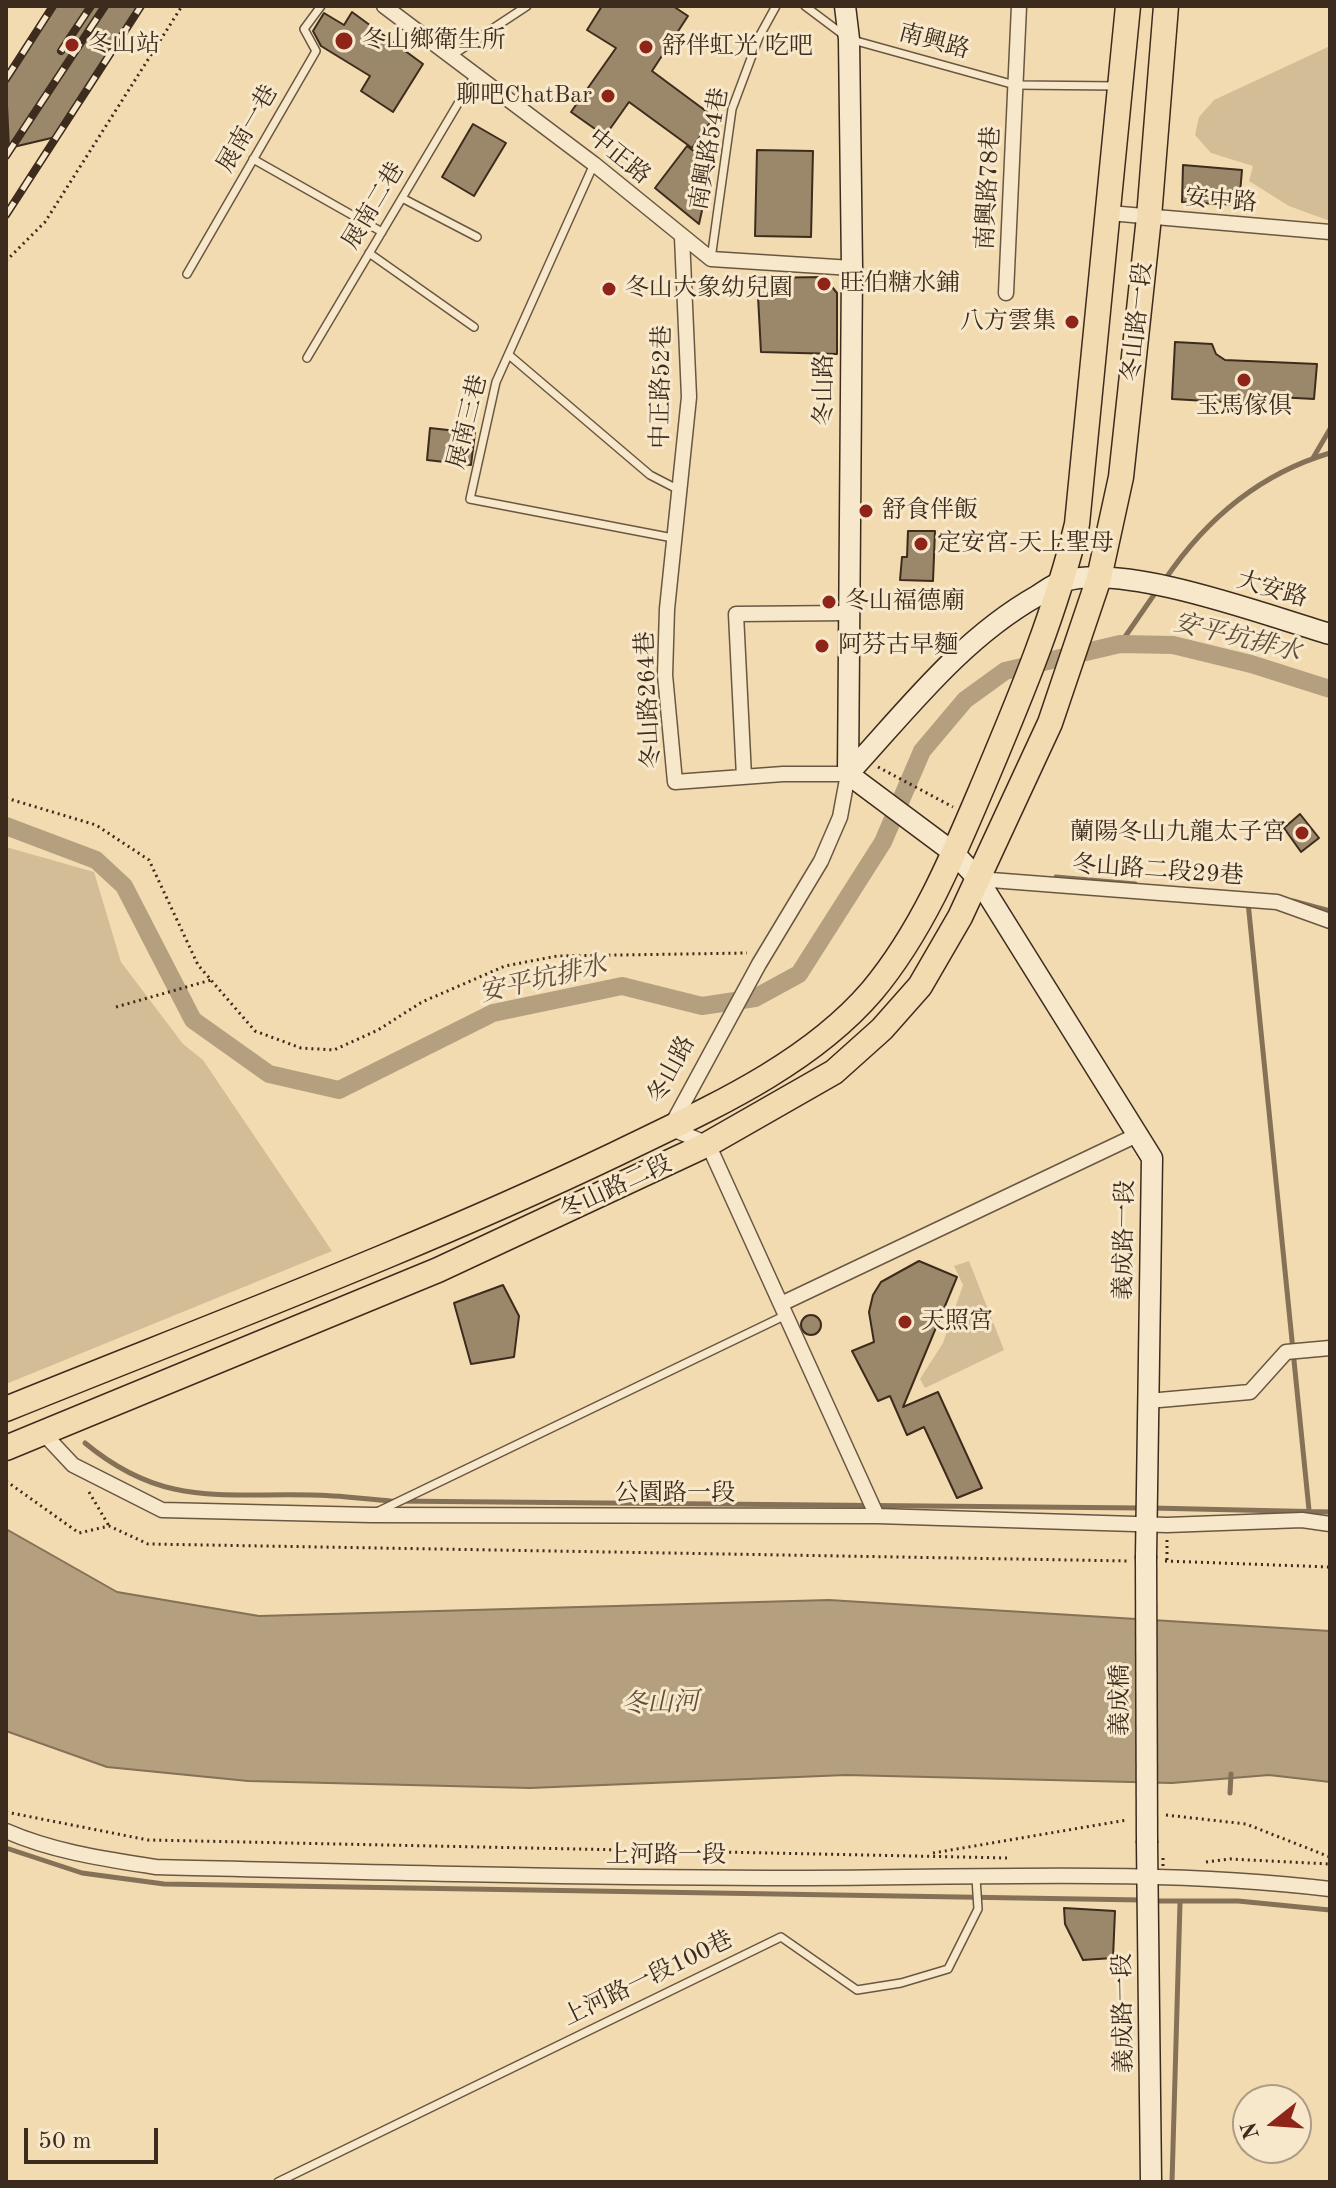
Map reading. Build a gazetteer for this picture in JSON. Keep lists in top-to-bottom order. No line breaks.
{"streets":{"main road":["冬山路一段","冬山路二段"],"street":["中正路","南興路78巷","安中路","中正路52巷","冬山路","大安路","冬山路264巷","冬山路二段29巷","義成路一段","公園路一段","義成橋","上河路一段"],"lane":["南興路","展南一巷","南興路54巷","展南二巷","展南三巷","上河路一段100巷"]},"crossings":[["南興路","南興路78巷"],["南興路","冬山路一段"],["南興路","冬山路"],["南興路54巷","中正路"],["中正路","展南二巷"],["中正路","中正路52巷"],["中正路","展南三巷"],["安中路","冬山路一段"],["冬山路一段","大安路"],["冬山路一段","冬山路二段"],["中正路52巷","展南三巷"],["中正路52巷","冬山路264巷"],["冬山路","冬山路264巷"],["冬山路","冬山路二段"],["展南三巷","冬山路264巷"],["冬山路二段29巷","冬山路二段"],["冬山路二段29巷","義成路一段"],["冬山路二段","義成路一段"],["冬山路二段","公園路一段"],["義成路一段","公園路一段"],["義成路一段","義成橋"],["義成路一段","上河路一段"],["上河路一段","上河路一段100巷"]],"water":["安平坑排水","冬山河"],"places":["冬山鄉衛生所","冬山站","舒伴虹光 吃吧","聊吧ChatBar","旺伯糖水鋪","冬山大象幼兒園","八方雲集","玉馬傢俱","舒食伴飯","定安宮-天上聖母","冬山福德廟","阿芬古早麵","蘭陽冬山九龍太子宮","天照宮"],"scale_bar":"50 m","north":"left"}
